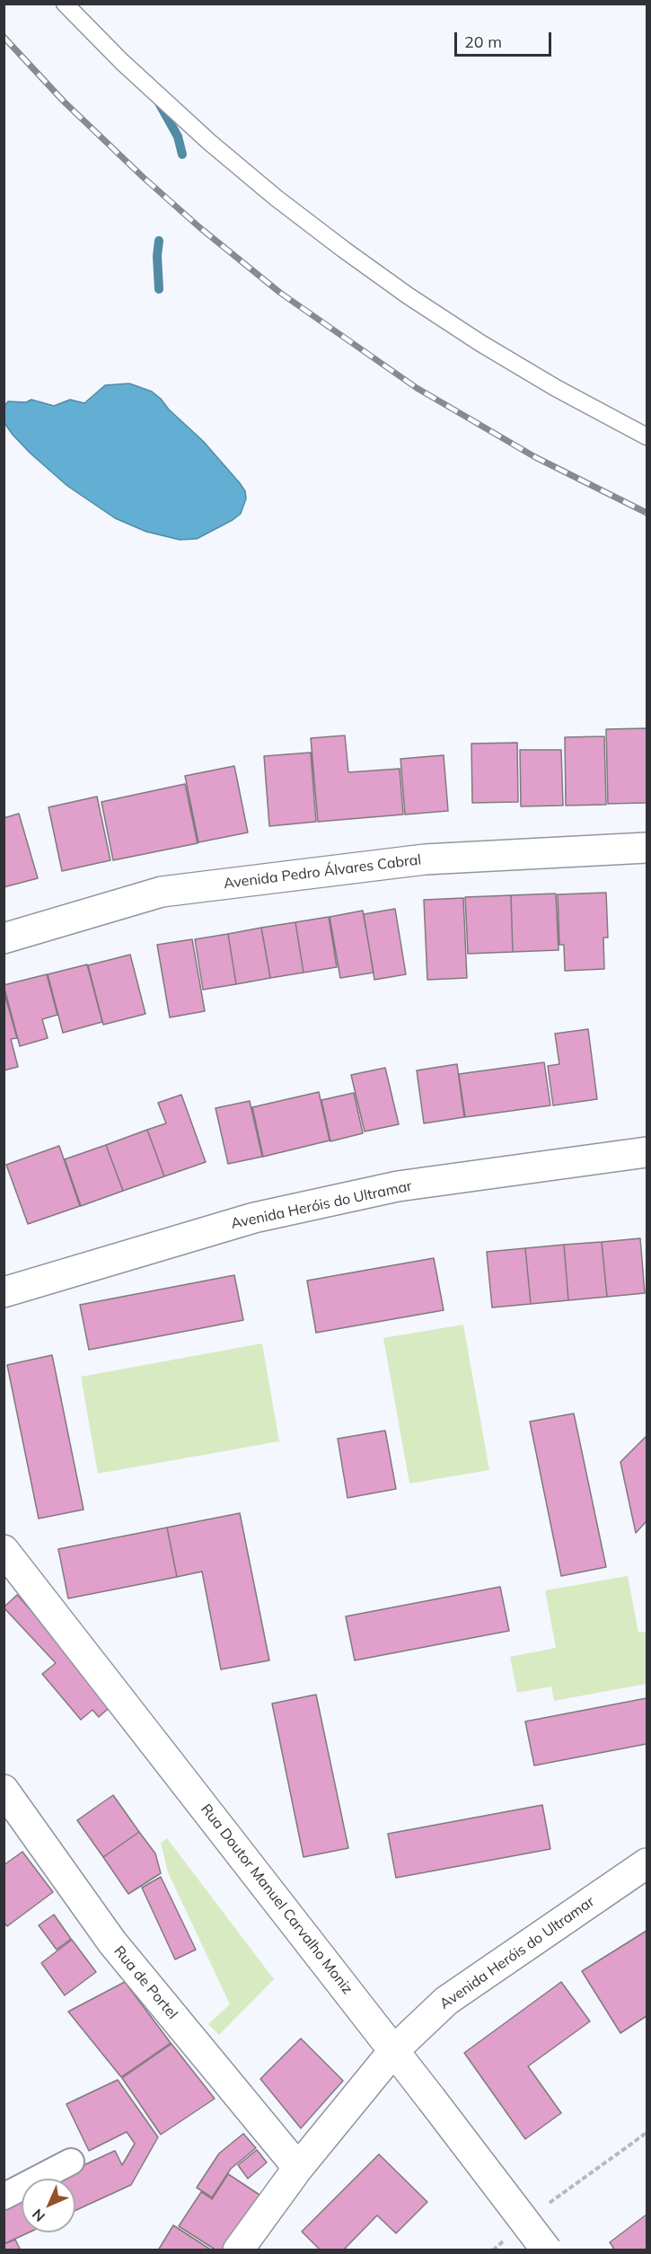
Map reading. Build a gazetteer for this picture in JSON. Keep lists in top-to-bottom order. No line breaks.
{"streets":{"street":["Avenida Pedro Álvares Cabral","Avenida Heróis do Ultramar","Rua Doutor Manuel Carvalho Moniz","Rua de Portel"]},"crossings":[["Avenida Heróis do Ultramar","Rua Doutor Manuel Carvalho Moniz"]],"scale_bar":"20 m","north":"bottom left"}
